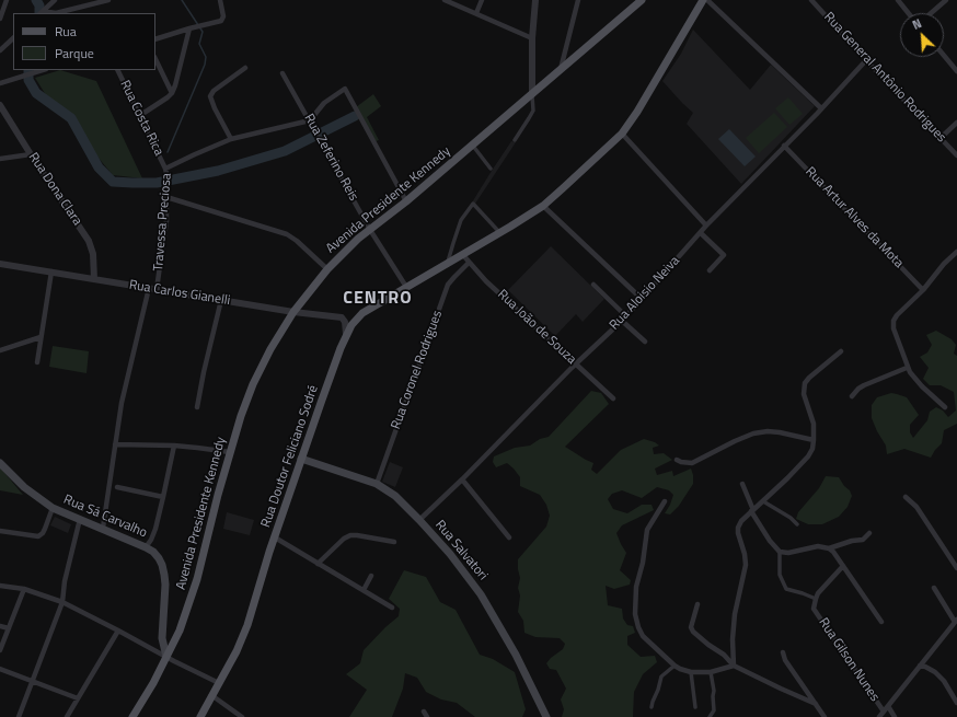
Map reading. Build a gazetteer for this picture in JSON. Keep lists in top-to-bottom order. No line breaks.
{"streets":{"main road":["Avenida Presidente Kennedy","Rua Doutor Feliciano Sodré","Rua Sá Carvalho","Rua Salvatori"],"street":["Rua General Antônio Rodrigues","Rua Costa Rica","Rua Zeferino Reis","Rua Dona Clara","Rua Artur Alves da Mota","Travessa Preciosa","Rua Carlos Gianelli","Rua Aloisio Neiva","Rua João de Souza","Rua Coronel Rodrigues","Rua Gilson Nunes"]},"crossings":[["Rua General Antônio Rodrigues","Rua Aloisio Neiva"],["Rua Costa Rica","Travessa Preciosa"],["Rua Zeferino Reis","Avenida Presidente Kennedy"],["Rua Zeferino Reis","Travessa Preciosa"],["Rua Zeferino Reis","Rua Doutor Feliciano Sodré"],["Rua Dona Clara","Rua Carlos Gianelli"],["Avenida Presidente Kennedy","Rua Carlos Gianelli"],["Avenida Presidente Kennedy","Rua Sá Carvalho"],["Rua Artur Alves da Mota","Rua Aloisio Neiva"],["Travessa Preciosa","Rua Carlos Gianelli"],["Rua Carlos Gianelli","Rua Doutor Feliciano Sodré"],["Rua Aloisio Neiva","Rua João de Souza"],["Rua Aloisio Neiva","Rua Salvatori"],["Rua João de Souza","Rua Coronel Rodrigues"],["Rua João de Souza","Rua Doutor Feliciano Sodré"],["Rua Coronel Rodrigues","Rua Salvatori"],["Rua Doutor Feliciano Sodré","Rua Salvatori"]],"districts":["CENTRO"],"legend":["Rua","Parque"],"north":"top left"}
